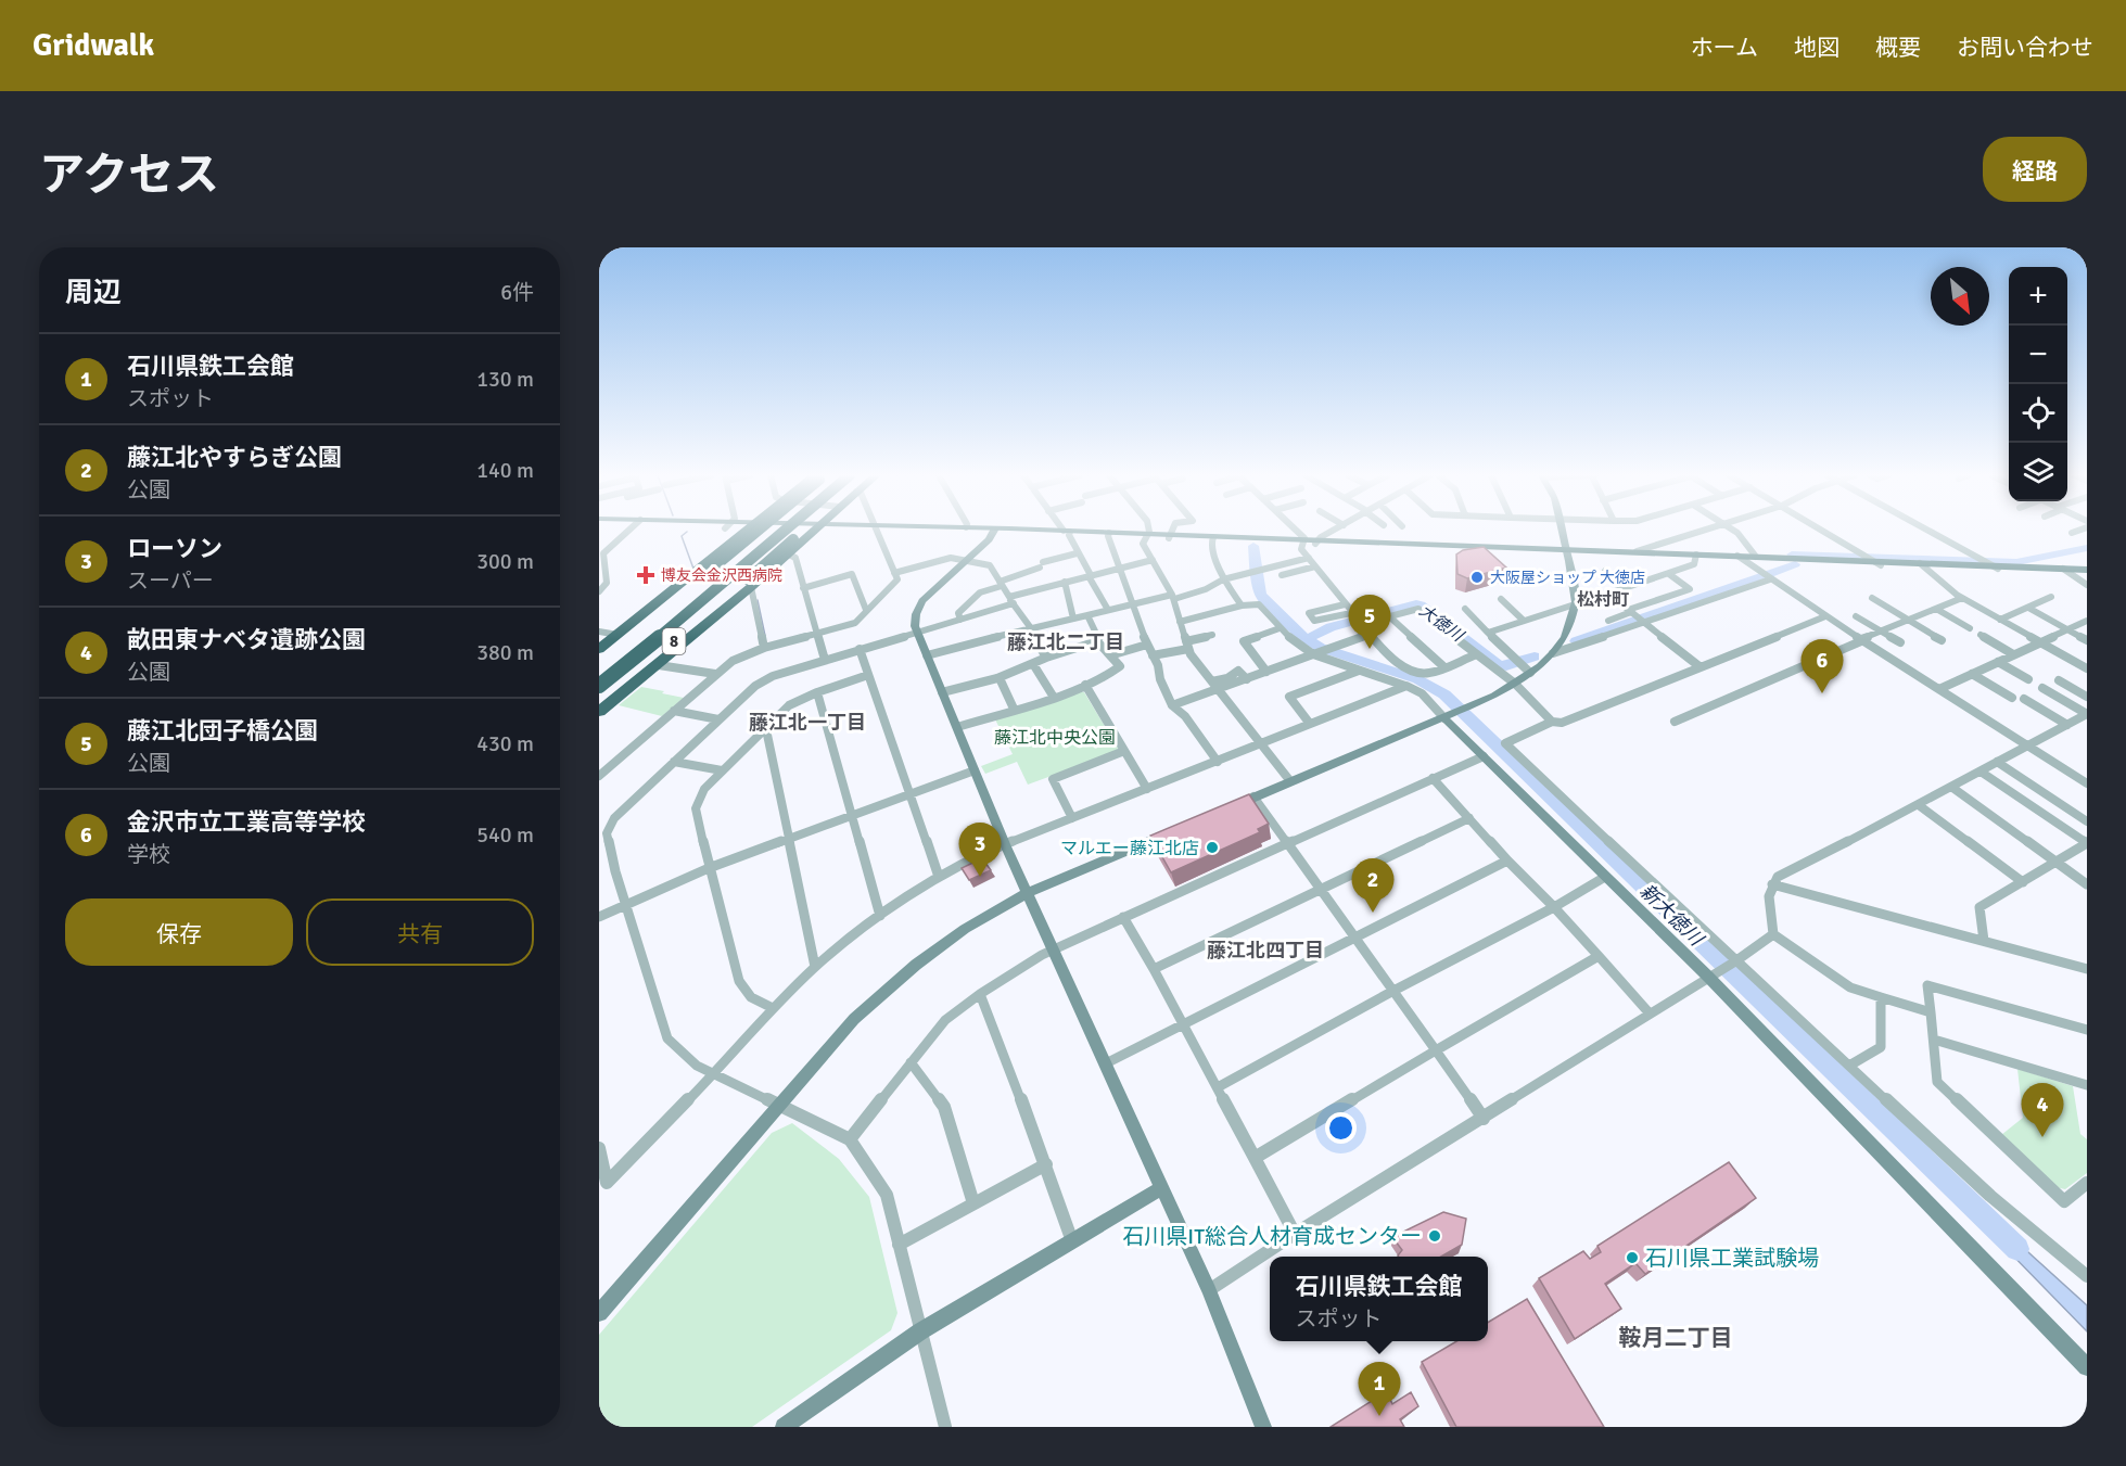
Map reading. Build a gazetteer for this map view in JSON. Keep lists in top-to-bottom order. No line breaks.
{"streets":{"highway":["8"]},"districts":["松村町","藤江北二丁目","藤江北一丁目","藤江北四丁目","鞍月二丁目"],"water":["大徳川","新大徳川"],"parks":["藤江北中央公園"],"places":{"health":["博友会金沢西病院"],"other":["大阪屋ショップ 大徳店","マルエー藤江北店","石川県IT総合人材育成センター","石川県工業試験場"]},"north":"bottom right","page":{"header":"Gridwalk","nav":["ホーム","地図","概要","お問い合わせ"],"title":"アクセス","buttons":["経路",["保存","共有"]],"heading":["周辺","6件"],"map_buttons":["+","−"],"list":[{"mark":"1","name":"石川県鉄工会館","note":"スポット","value":"130 m"},{"mark":"2","name":"藤江北やすらぎ公園","note":"公園","value":"140 m"},{"mark":"3","name":"ローソン","note":"スーパー","value":"300 m"},{"mark":"4","name":"畝田東ナベタ遺跡公園","note":"公園","value":"380 m"},{"mark":"5","name":"藤江北団子橋公園","note":"公園","value":"430 m"},{"mark":"6","name":"金沢市立工業高等学校","note":"学校","value":"540 m"}],"pins":["5","6","3","2","4","1"],"popup":["石川県鉄工会館","スポット"]}}
